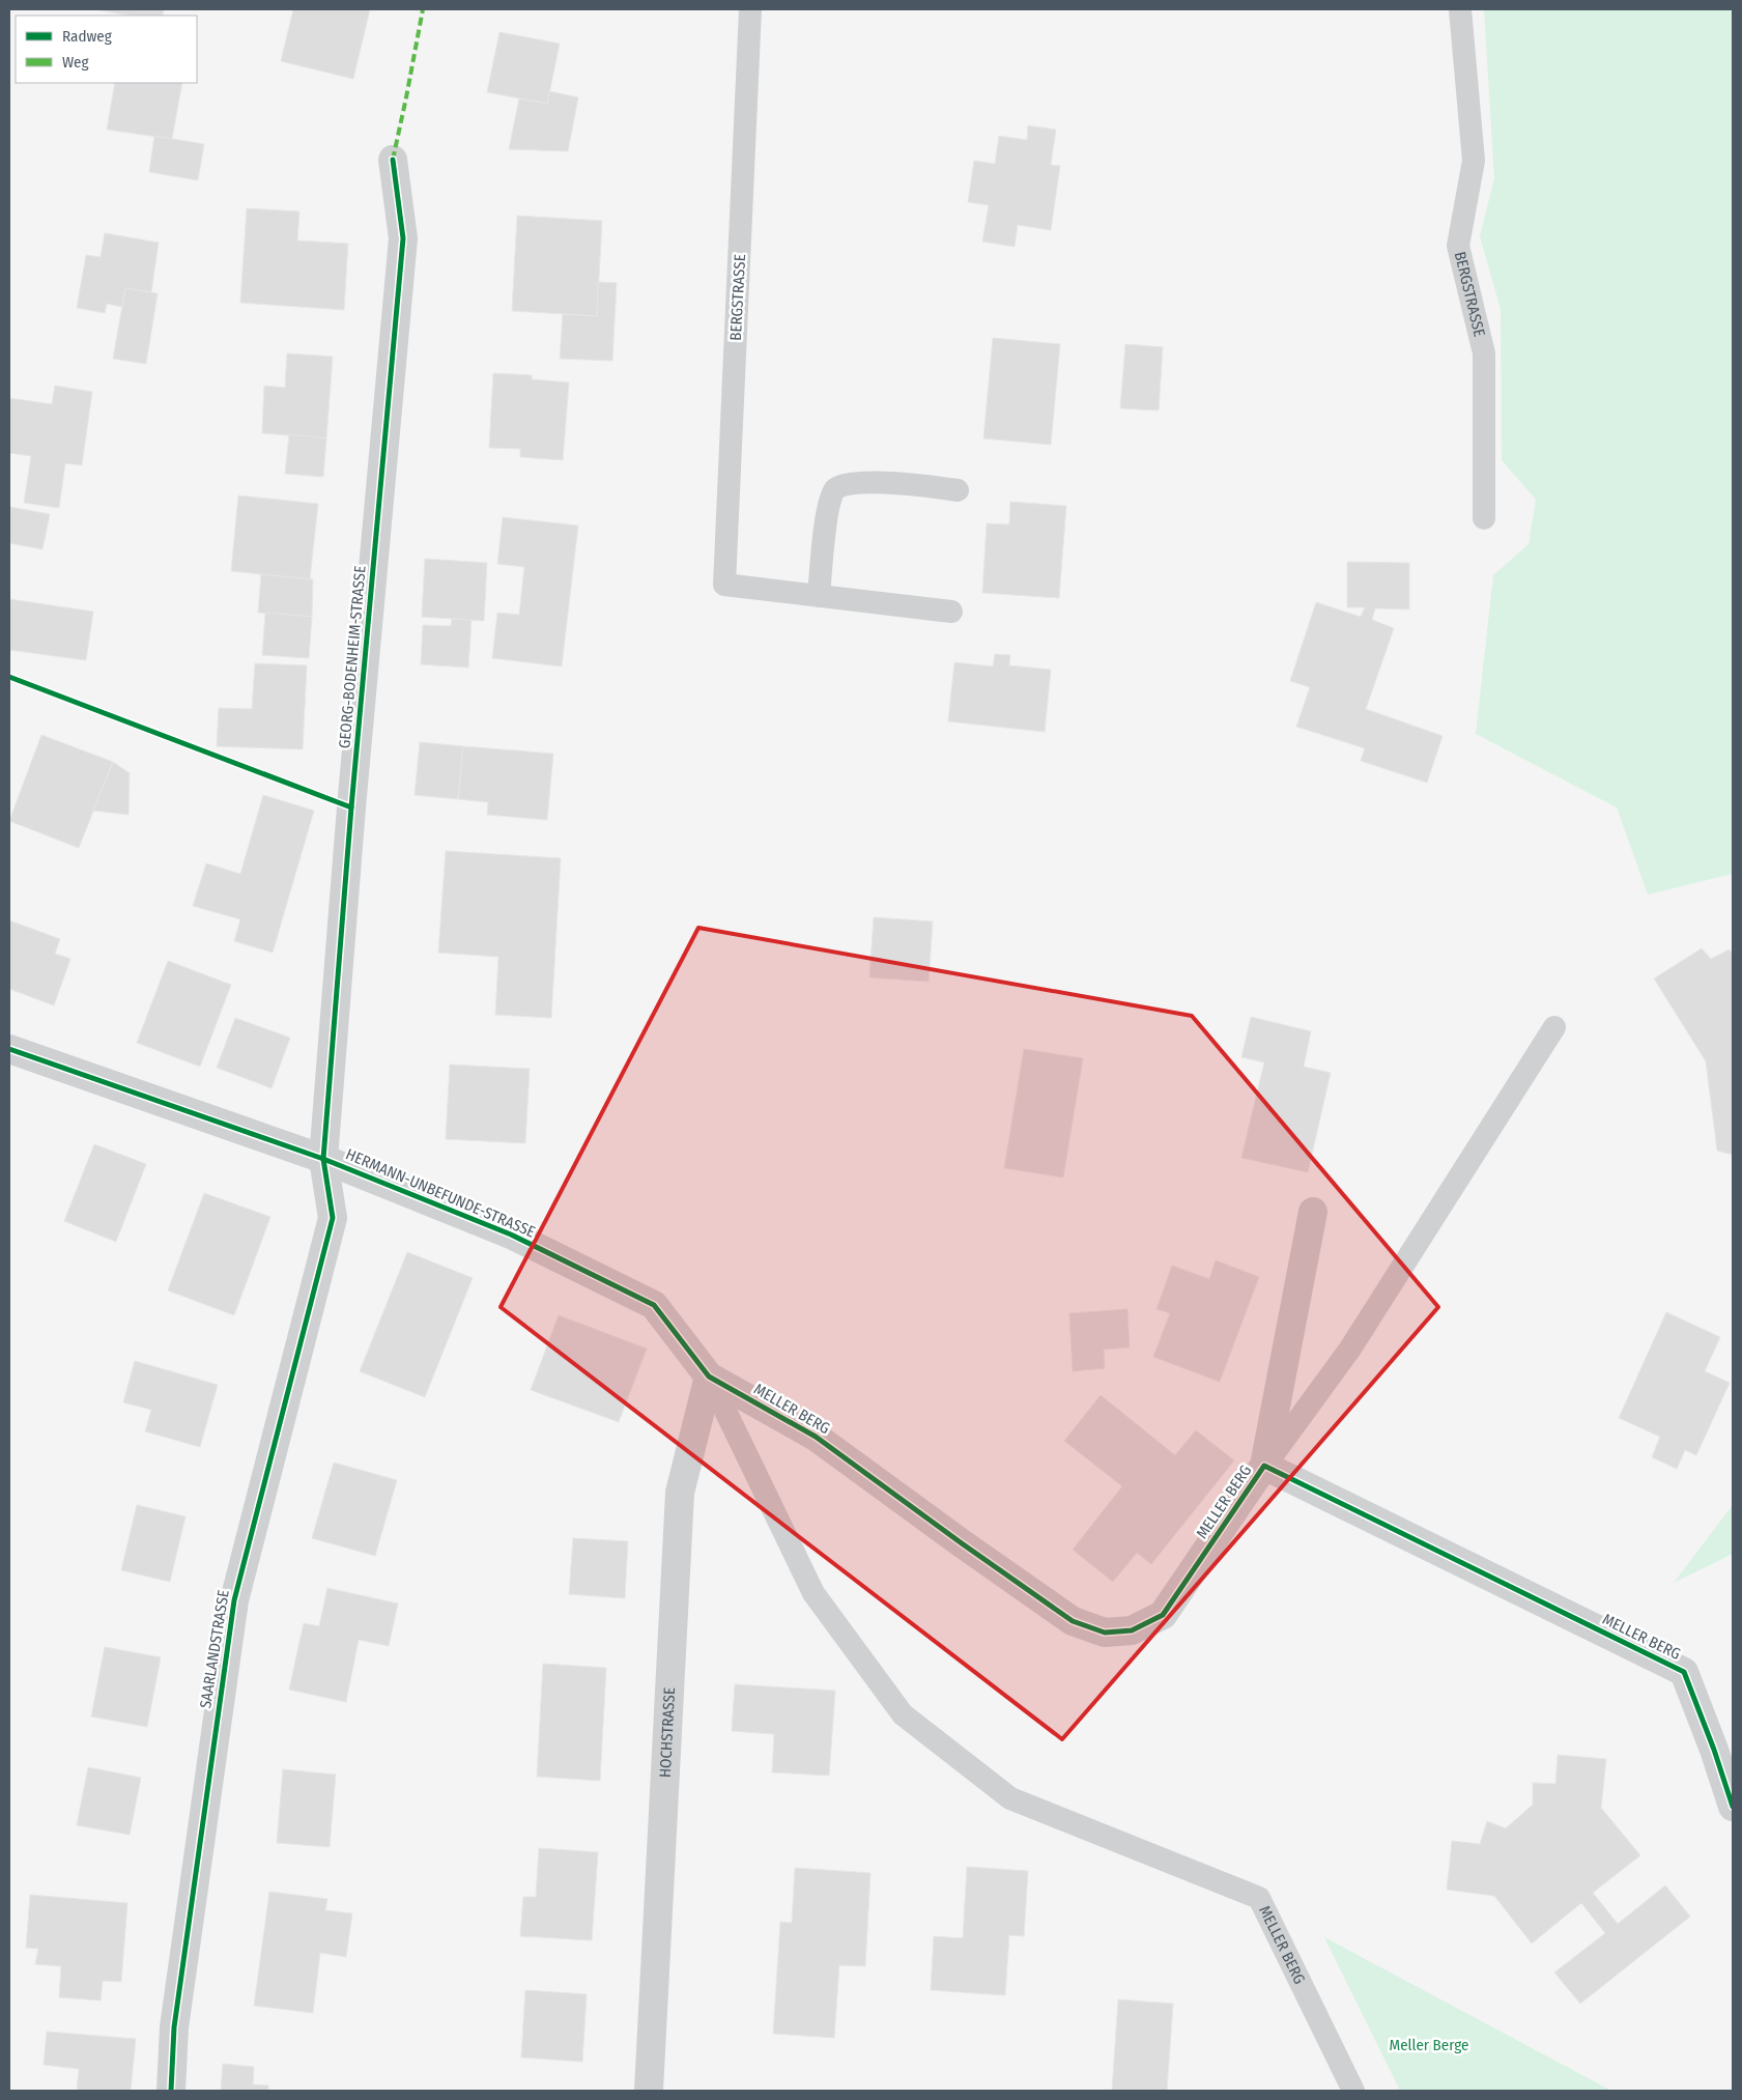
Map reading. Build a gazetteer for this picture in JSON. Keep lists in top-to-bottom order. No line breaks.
{"streets":{"street":["GEORG-BODENHEIM-STRASSE","HERMANN-UNBEFUNDE-STRASSE","MELLER BERG","SAARLANDSTRASSE","HOCHSTRASSE"],"lane":["BERGSTRASSE"]},"crossings":[["GEORG-BODENHEIM-STRASSE","HERMANN-UNBEFUNDE-STRASSE"],["GEORG-BODENHEIM-STRASSE","SAARLANDSTRASSE"],["HERMANN-UNBEFUNDE-STRASSE","MELLER BERG"],["HERMANN-UNBEFUNDE-STRASSE","SAARLANDSTRASSE"],["HERMANN-UNBEFUNDE-STRASSE","HOCHSTRASSE"],["MELLER BERG","HOCHSTRASSE"]],"parks":["Meller Berge"],"legend":["Radweg","Weg"]}
